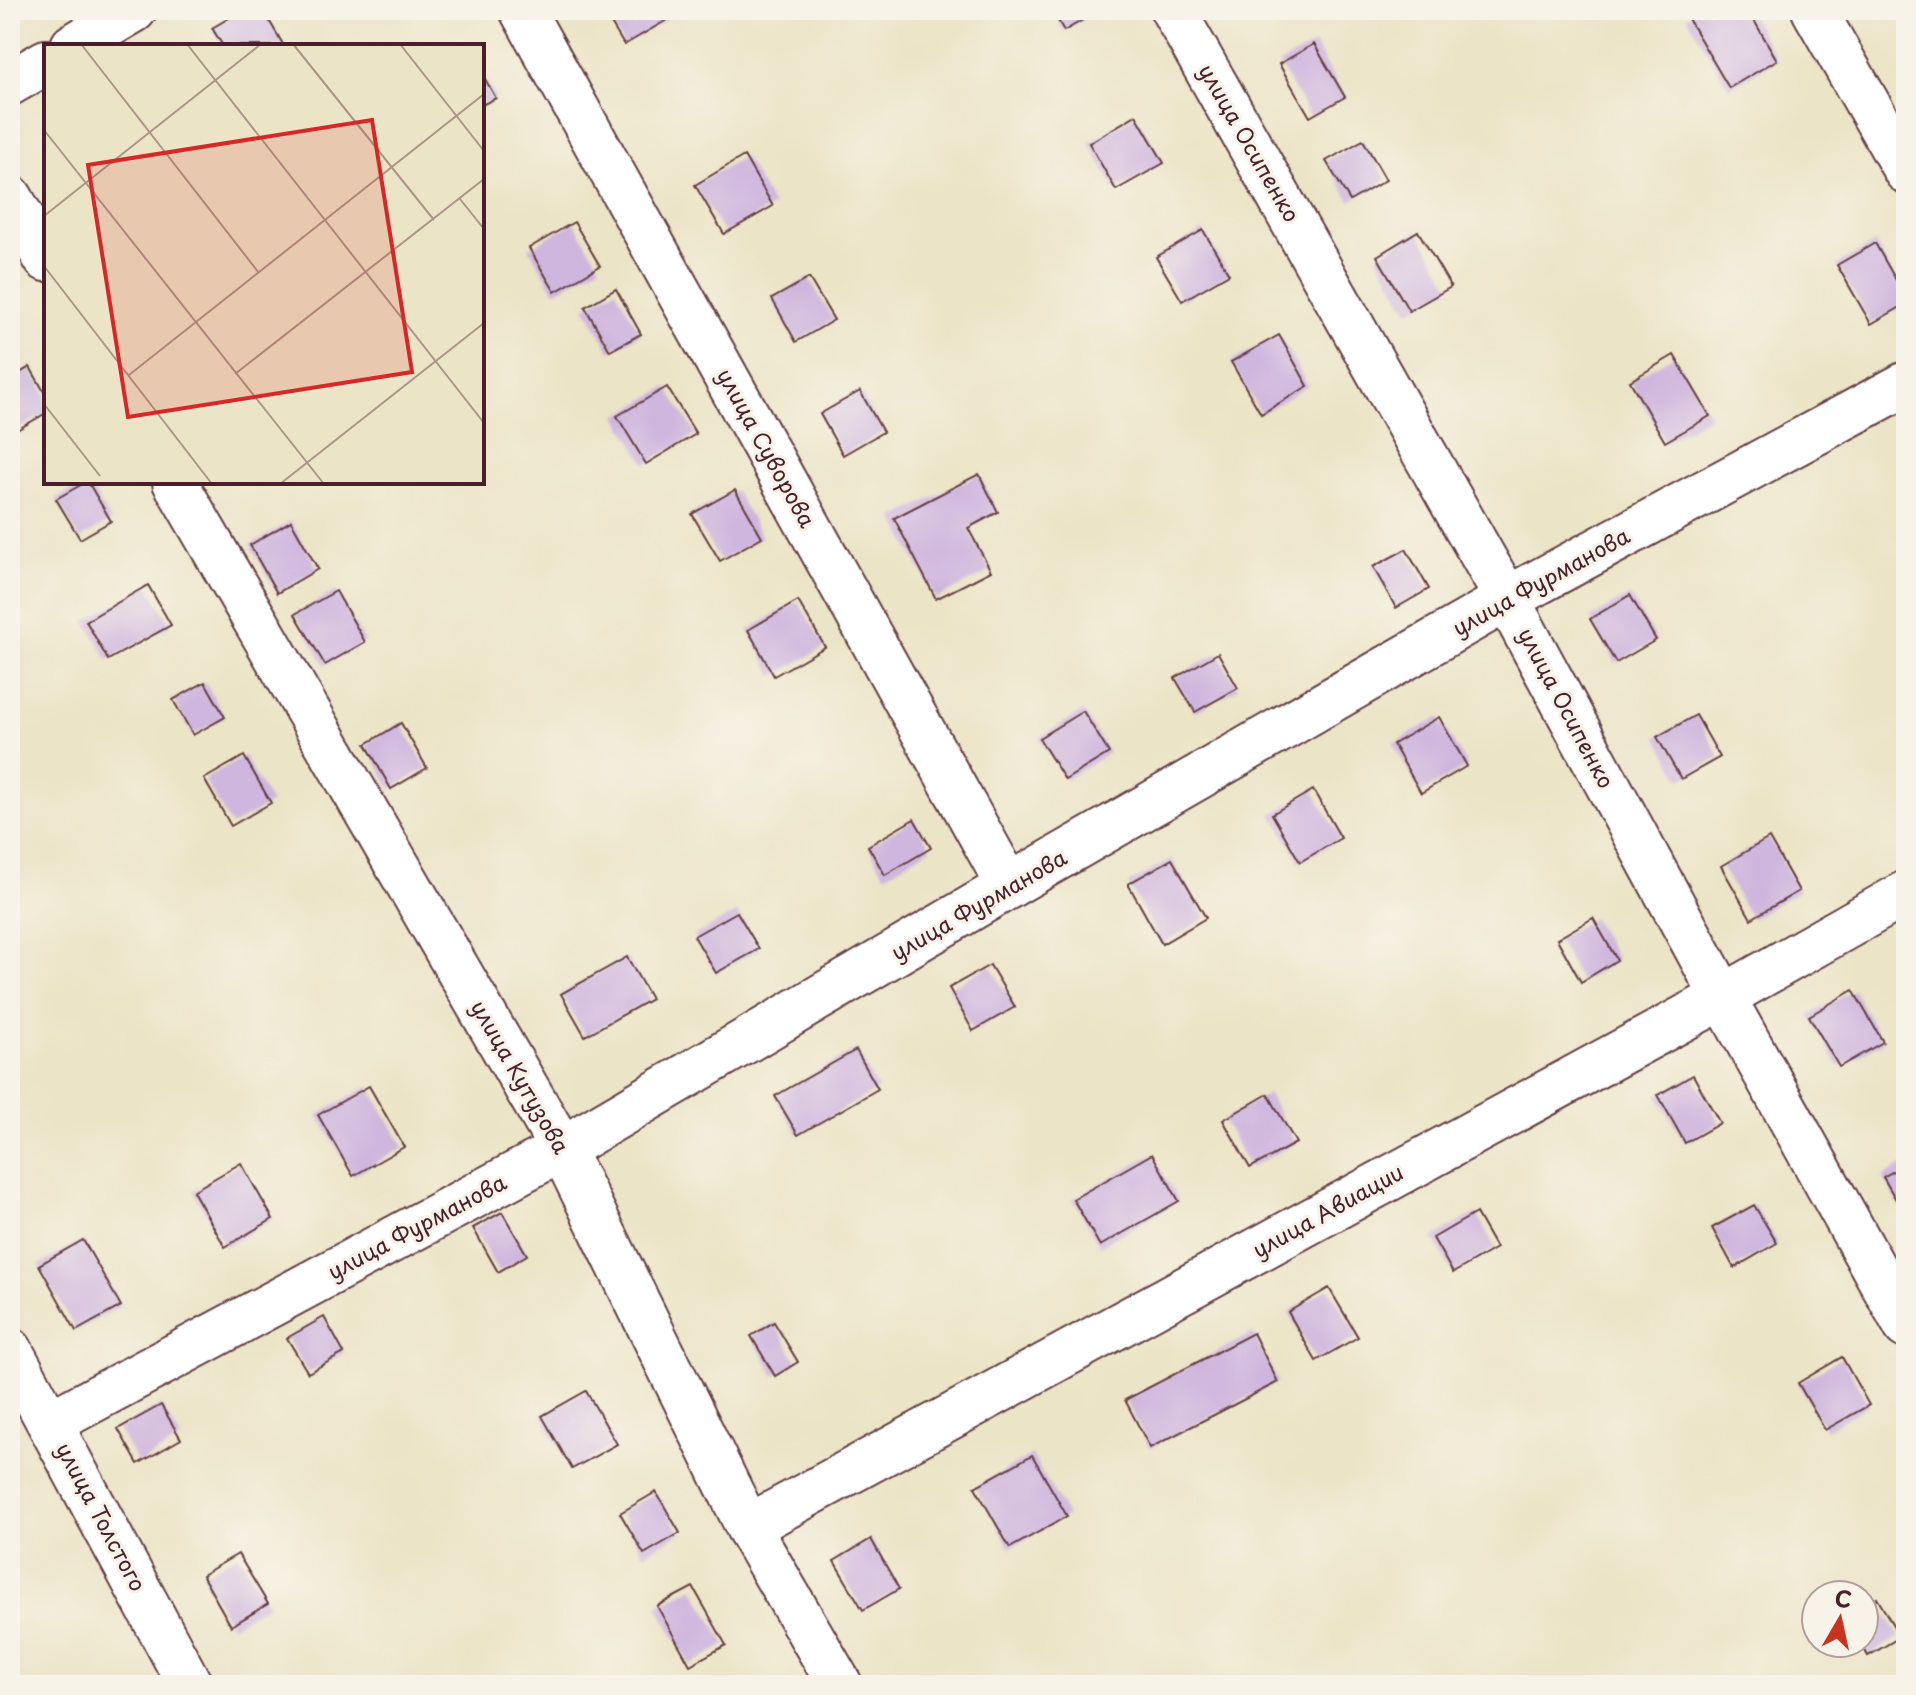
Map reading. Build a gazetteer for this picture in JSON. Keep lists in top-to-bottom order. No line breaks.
{"streets":{"street":["улица Осипенко","улица Суворова","улица Фурманова","улица Кутузова","улица Авиации","улица Толстого"]},"crossings":[["улица Осипенко","улица Фурманова"],["улица Осипенко","улица Авиации"],["улица Суворова","улица Фурманова"],["улица Фурманова","улица Кутузова"],["улица Фурманова","улица Толстого"],["улица Кутузова","улица Авиации"]],"north":"top"}
